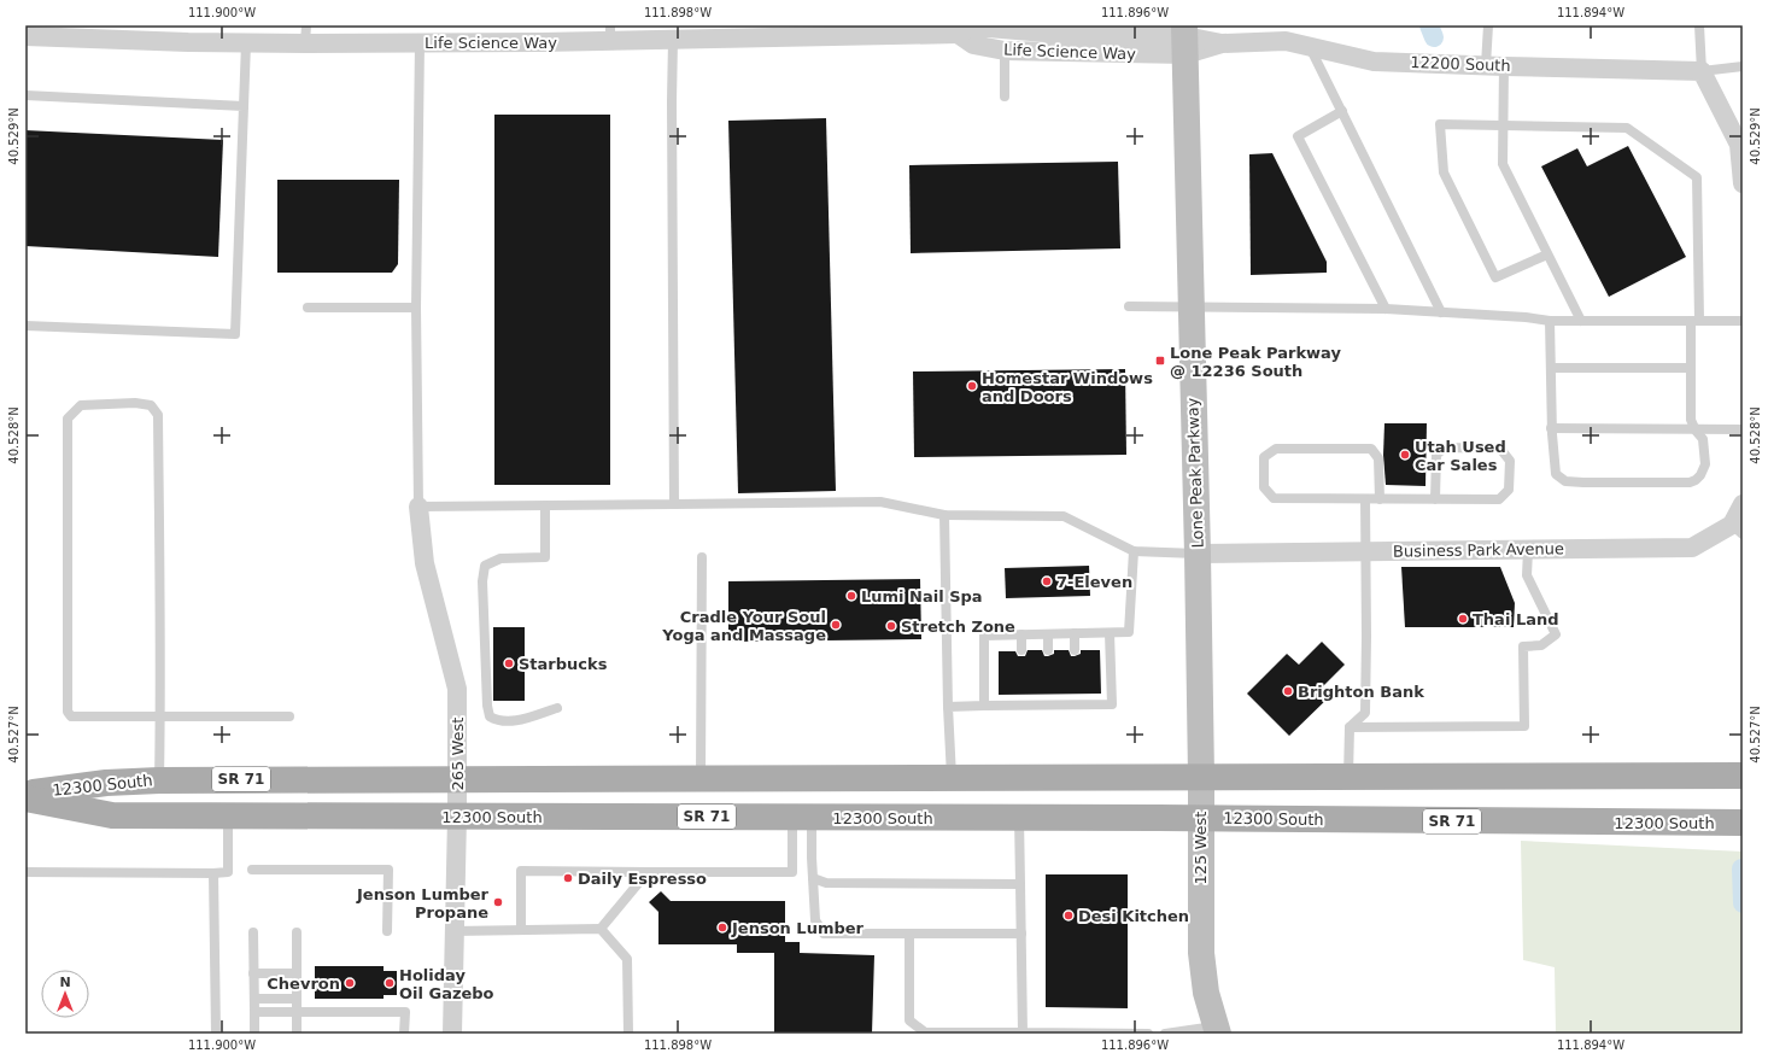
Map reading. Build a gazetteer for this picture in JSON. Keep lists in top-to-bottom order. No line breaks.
{"streets":{"main road":["Lone Peak Parkway","SR 71","12300 South","125 West"],"street":["Life Science Way","12200 South","Business Park Avenue","265 West"]},"crossings":[["Life Science Way","12200 South"],["Life Science Way","Lone Peak Parkway"],["12200 South","Lone Peak Parkway"],["Lone Peak Parkway","Business Park Avenue"],["Lone Peak Parkway","12300 South"],["Lone Peak Parkway","125 West"],["265 West","12300 South"],["12300 South","125 West"]],"places":{"transit":["Lone Peak Parkway @ 12236 South"],"other":["Homestar Windows and Doors","Utah Used Car Sales","7-Eleven","Lumi Nail Spa","Thai Land","Cradle Your Soul Yoga and Massage","Stretch Zone","Starbucks","Brighton Bank","Daily Espresso","Jenson Lumber Propane","Desi Kitchen","Jenson Lumber","Chevron","Holiday Oil Gazebo"]},"north":"top","coordinates":["111.900°W","111.898°W","111.896°W","111.894°W","40.529°N","40.528°N","40.527°N"]}
